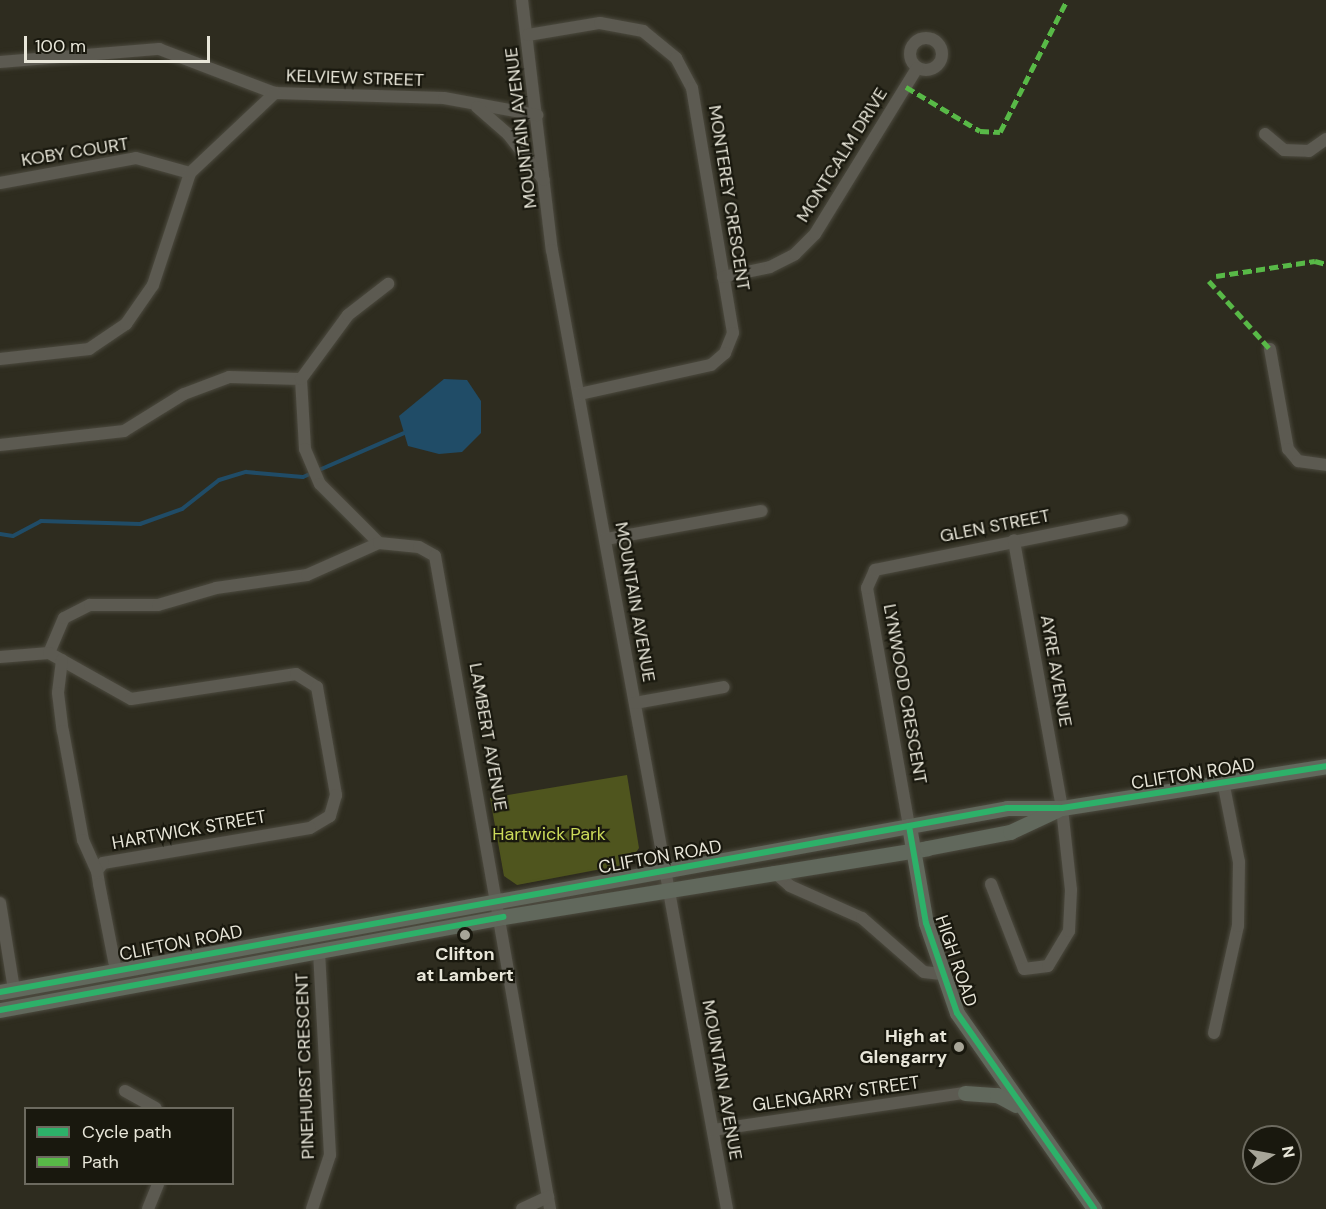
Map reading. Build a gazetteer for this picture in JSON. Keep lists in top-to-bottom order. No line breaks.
{"streets":{"main road":["CLIFTON ROAD","HIGH ROAD"],"street":["KELVIEW STREET","MOUNTAIN AVENUE","KOBY COURT","MONTCALM DRIVE","MONTEREY CRESCENT","GLEN STREET","AYRE AVENUE","LYNWOOD CRESCENT","LAMBERT AVENUE","HARTWICK STREET","PINEHURST CRESCENT","GLENGARRY STREET"]},"crossings":[["KELVIEW STREET","MOUNTAIN AVENUE"],["MOUNTAIN AVENUE","MONTEREY CRESCENT"],["MOUNTAIN AVENUE","CLIFTON ROAD"],["MOUNTAIN AVENUE","GLENGARRY STREET"],["MONTCALM DRIVE","MONTEREY CRESCENT"],["GLEN STREET","AYRE AVENUE"],["GLEN STREET","LYNWOOD CRESCENT"],["AYRE AVENUE","CLIFTON ROAD"],["LYNWOOD CRESCENT","CLIFTON ROAD"],["LYNWOOD CRESCENT","HIGH ROAD"],["LAMBERT AVENUE","CLIFTON ROAD"],["CLIFTON ROAD","HARTWICK STREET"],["CLIFTON ROAD","HIGH ROAD"],["CLIFTON ROAD","PINEHURST CRESCENT"]],"parks":["Hartwick Park"],"places":["Clifton at Lambert","High at Glengarry"],"legend":["Cycle path","Path"],"scale_bar":"100 m","north":"right"}
